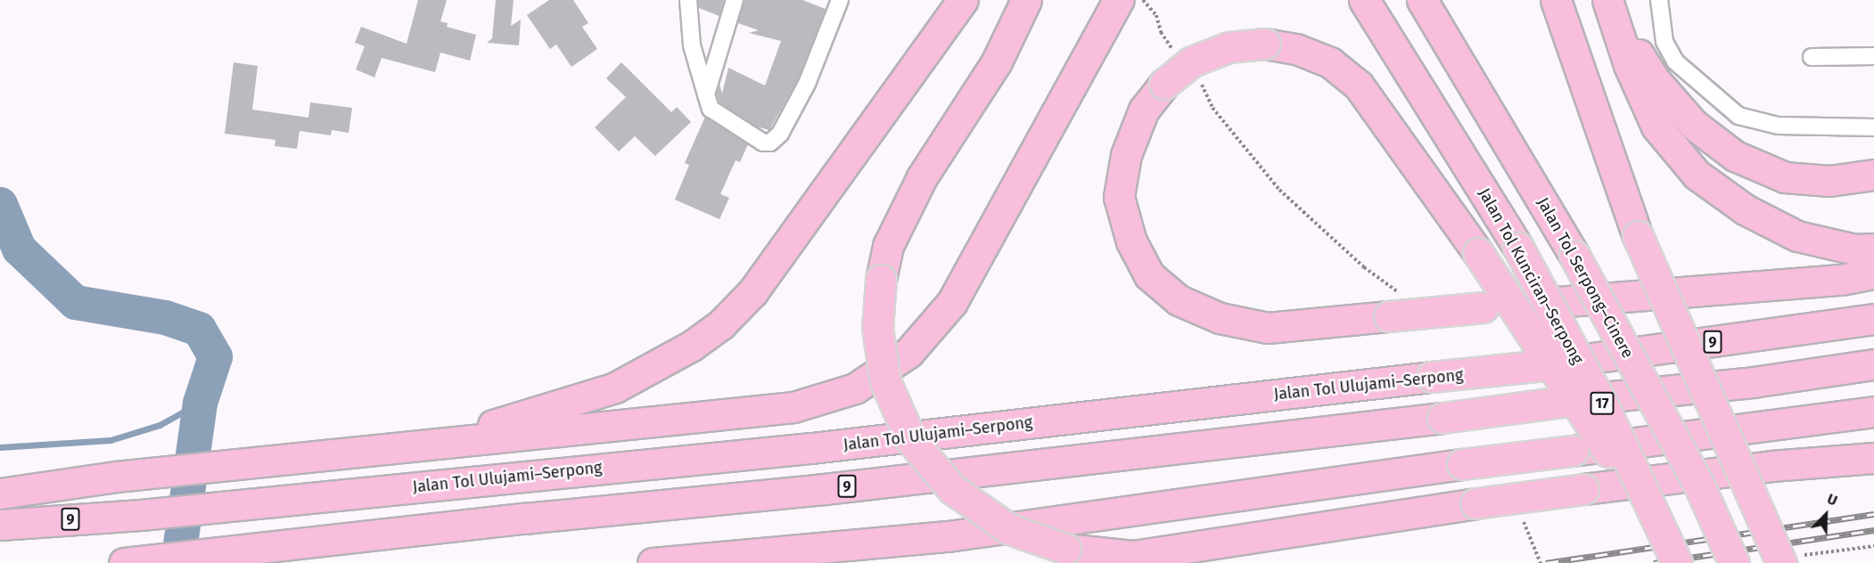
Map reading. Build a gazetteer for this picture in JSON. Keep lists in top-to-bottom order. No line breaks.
{"streets":{"highway":["Jalan Tol Kunciran–Serpong","Jalan Tol Serpong–Cinere","9","Jalan Tol Ulujami–Serpong","17"]},"north":"top right"}
